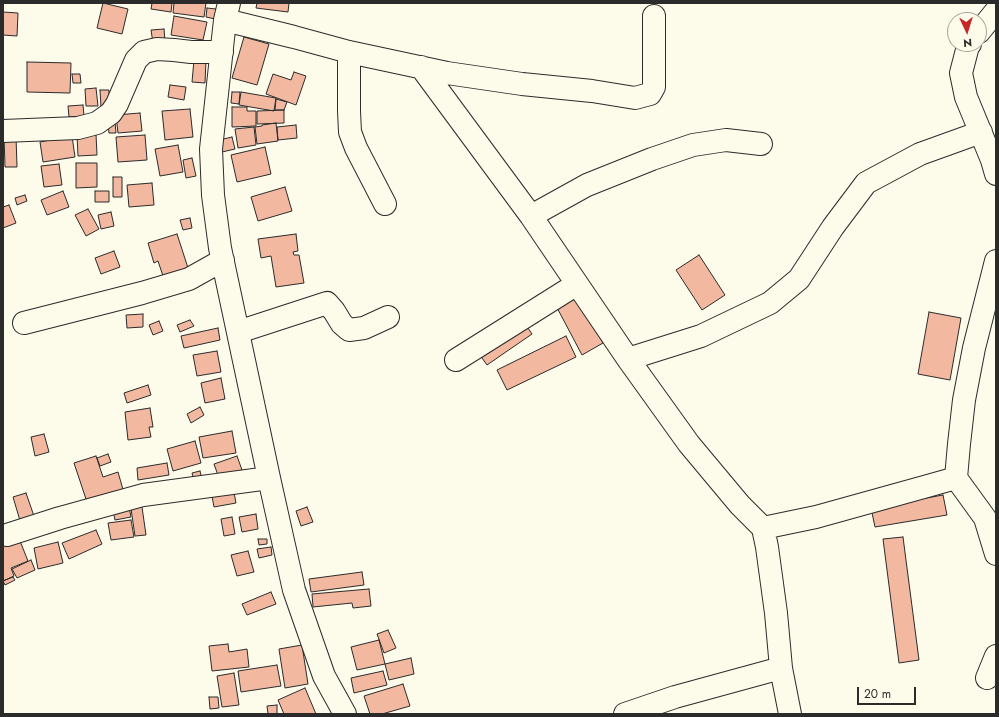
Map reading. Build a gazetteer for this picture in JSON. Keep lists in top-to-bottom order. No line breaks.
{"scale_bar":"20 m","north":"bottom"}
